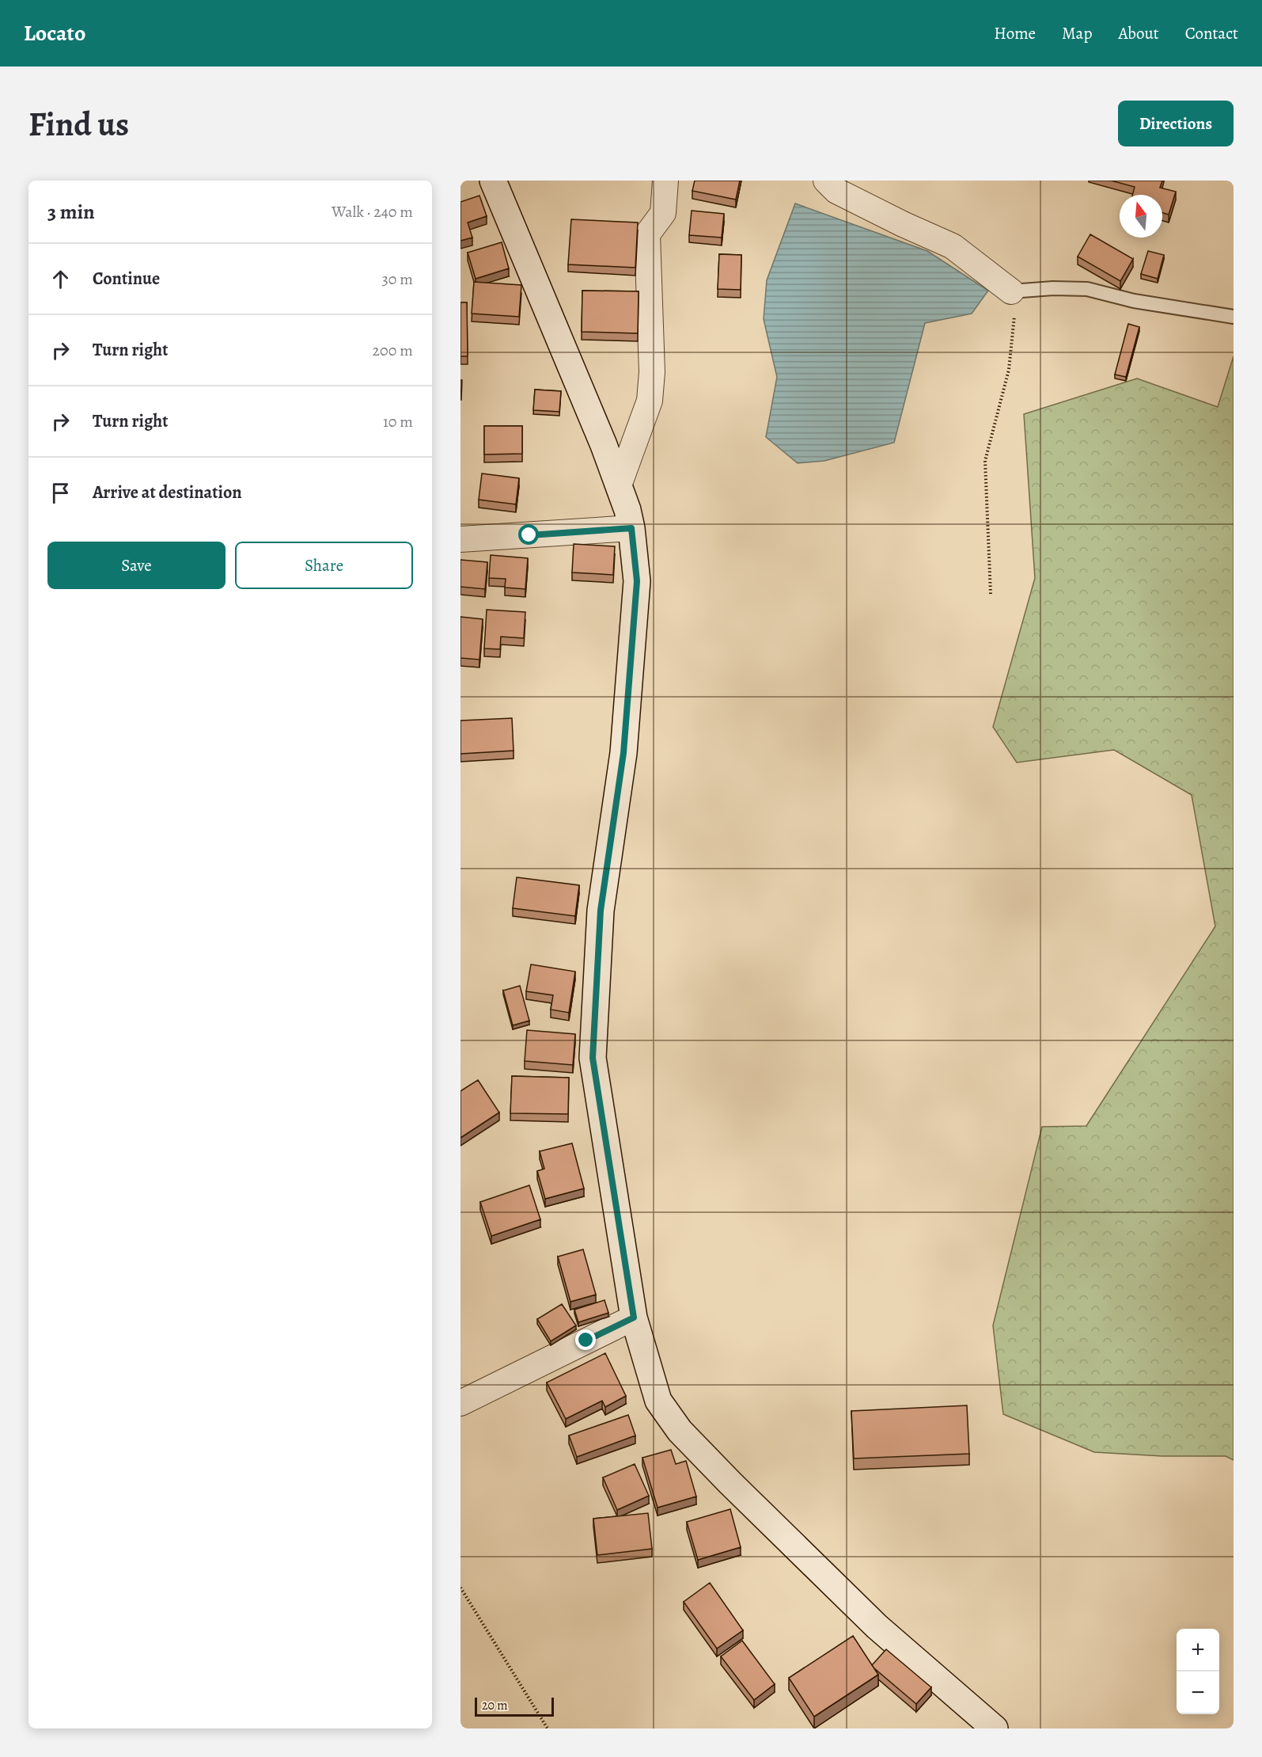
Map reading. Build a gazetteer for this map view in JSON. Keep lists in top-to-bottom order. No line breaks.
{"scale_bar":"20 m","north":"top","page":{"header":"Locato","nav":["Home","Map","About","Contact"],"buttons":["Directions",["Save","Share"]],"title":"Find us","heading":["3 min","Walk · 240 m"],"list":[["Continue","30 m"],["Turn right","200 m"],["Turn right","10 m"],"Arrive at destination"],"map_buttons":["+","−"],"scale":"20 m"}}
